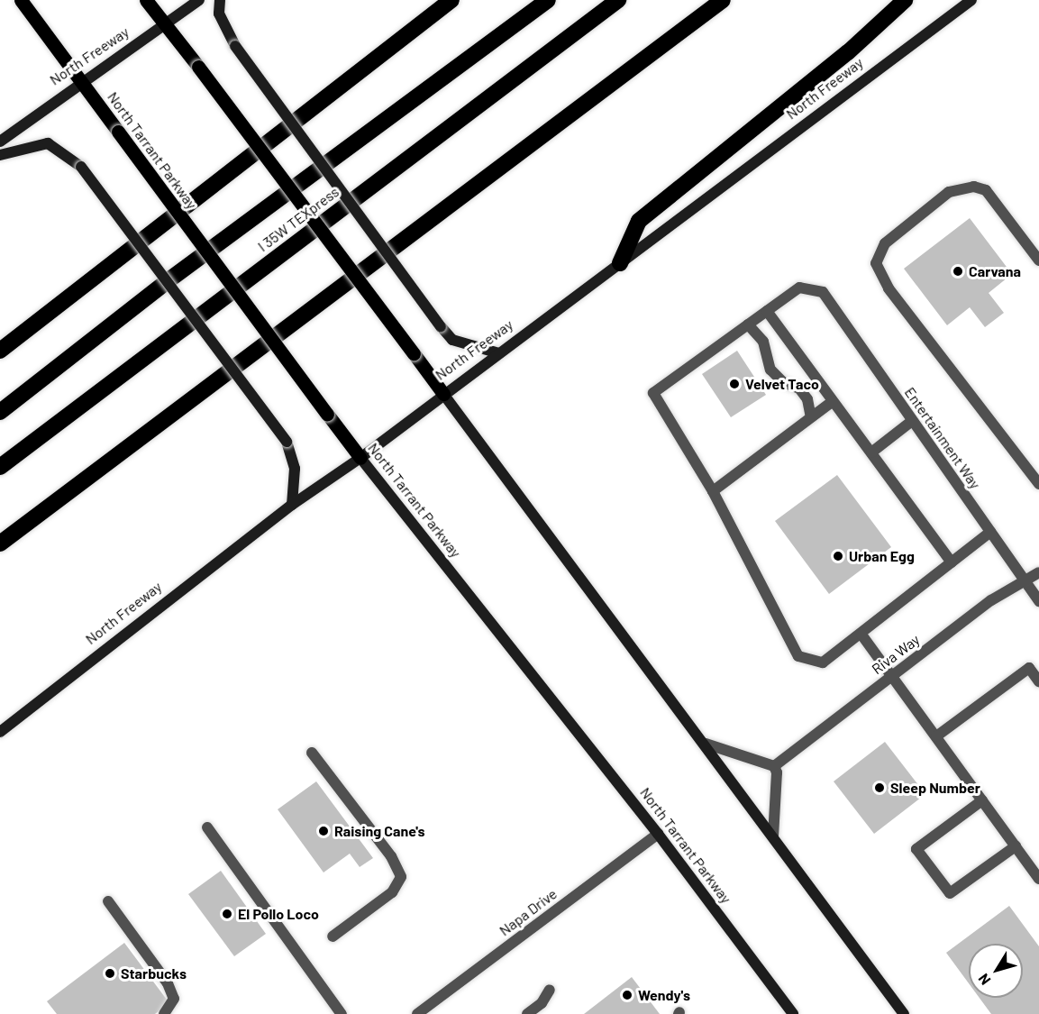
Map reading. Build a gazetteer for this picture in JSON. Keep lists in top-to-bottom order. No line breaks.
{"streets":{"highway":["I 35W TEXpress"],"main road":["North Freeway","North Tarrant Parkway"],"street":["Entertainment Way","Riva Way","Napa Drive"]},"crossings":[["North Freeway","North Tarrant Parkway"],["North Tarrant Parkway","Napa Drive"],["Entertainment Way","Riva Way"]],"places":["Carvana","Velvet Taco","Urban Egg","Sleep Number","Raising Cane's","El Pollo Loco","Starbucks","Wendy's"],"north":"bottom left"}
